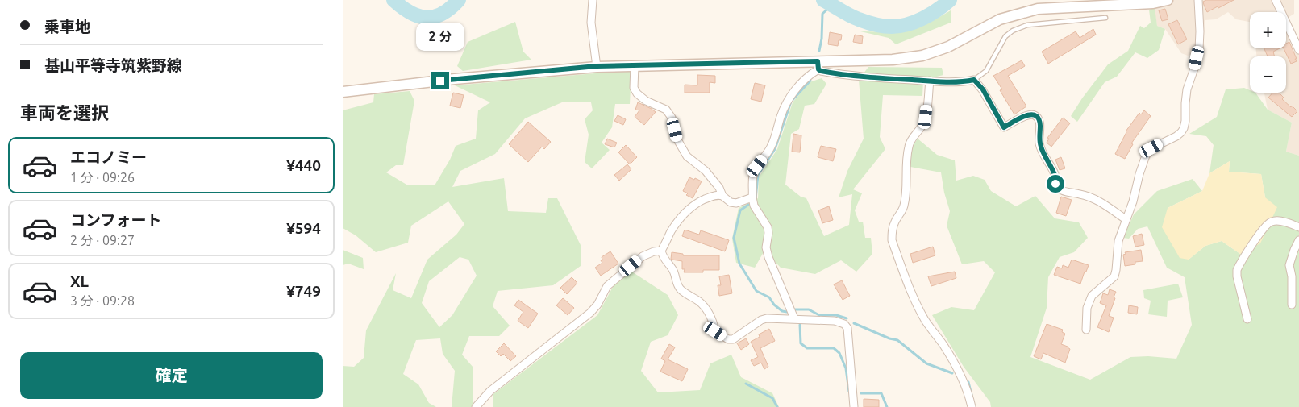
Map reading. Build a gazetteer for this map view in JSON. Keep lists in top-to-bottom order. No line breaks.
{"page":{"banner":["乗車地","基山平等寺筑紫野線"],"map_buttons":["+","−"],"bubble":"2 分","heading":"車両を選択","list":[{"name":"エコノミー","note":"1 分 · 09:26","value":"¥440"},{"name":"コンフォート","note":"2 分 · 09:27","value":"¥594"},{"name":"XL","note":"3 分 · 09:28","value":"¥749"}],"buttons":"確定"}}
